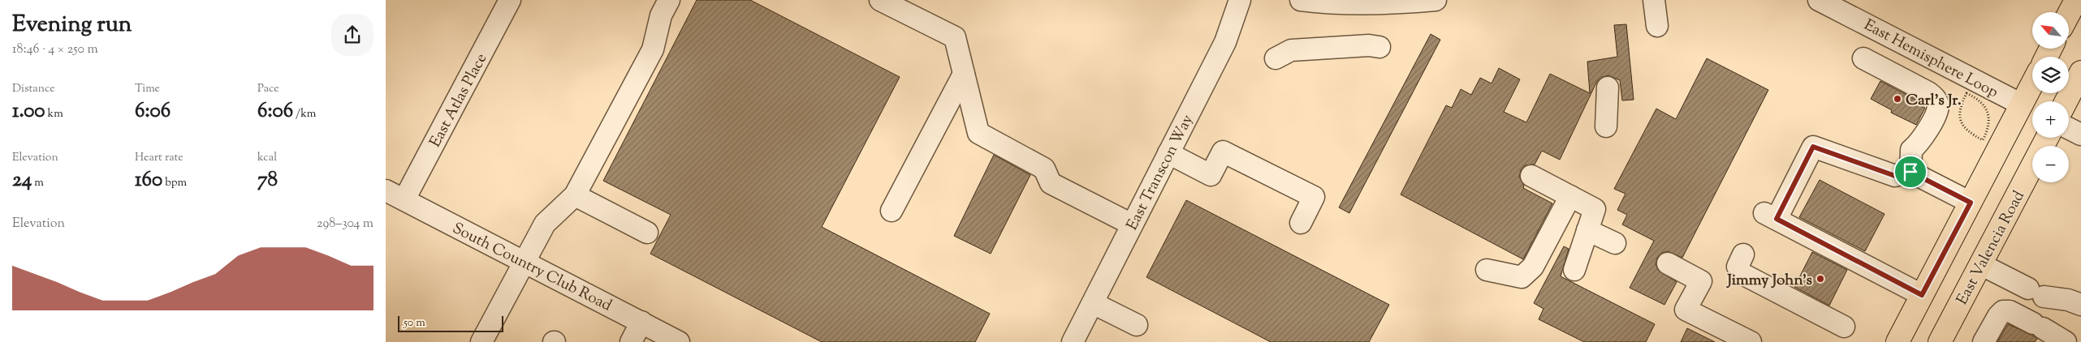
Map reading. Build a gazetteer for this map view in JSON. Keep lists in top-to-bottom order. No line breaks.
{"streets":{"main road":["East Valencia Road"],"street":["East Hemisphere Loop","East Atlas Place","East Transcon Way","South Country Club Road"]},"crossings":[["East Atlas Place","South Country Club Road"]],"places":["Carl's Jr.","Jimmy John's"],"scale_bar":"50 m","north":"top left","page":{"heading":["Evening run","18:46 · 4 × 250 m"],"map_buttons":["+","−"],"stats":[["Distance","1.00 km"],["Time","6:06"],["Pace","6:06 /km"],["Elevation","24 m"],["Heart rate","160 bpm"],["kcal","78"]],"chart":["Elevation","298–304 m"],"scale":"50 m"}}
